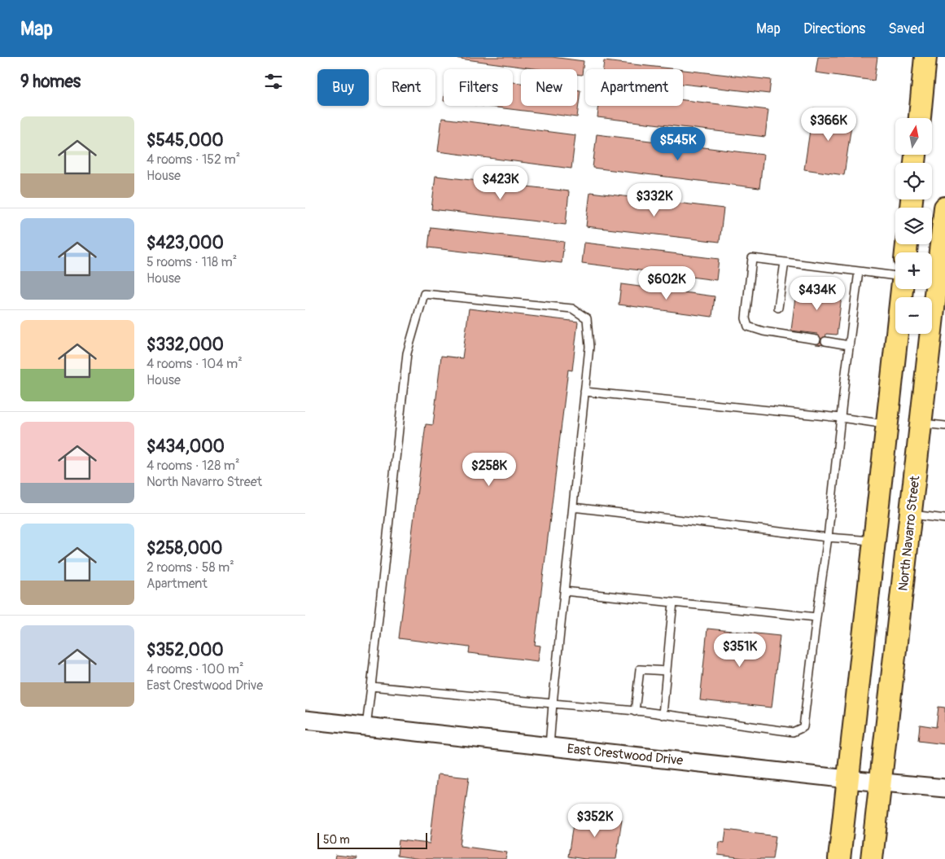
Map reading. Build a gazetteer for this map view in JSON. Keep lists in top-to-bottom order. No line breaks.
{"streets":{"main road":["North Navarro Street"],"street":["East Crestwood Drive"]},"crossings":[["North Navarro Street","East Crestwood Drive"]],"scale_bar":"50 m","north":"top","page":{"header":"Map","nav":["Map","Directions","Saved"],"heading":"9 homes","chip":["Buy","Rent","Filters","New","Apartment"],"list":[{"name":"$545,000","note":"4 rooms · 152 m² · House"},{"name":"$423,000","note":"5 rooms · 118 m² · House"},{"name":"$332,000","note":"4 rooms · 104 m² · House"},{"name":"$434,000","note":"4 rooms · 128 m² · North Navarro Street"},{"name":"$258,000","note":"2 rooms · 58 m² · Apartment"},{"name":"$352,000","note":"4 rooms · 100 m² · East Crestwood Drive"}],"price":["$366K","$545K","$423K","$332K","$602K","$434K","$258K","$351K","$352K"],"map_buttons":["+","−"],"scale":"50 m"}}
